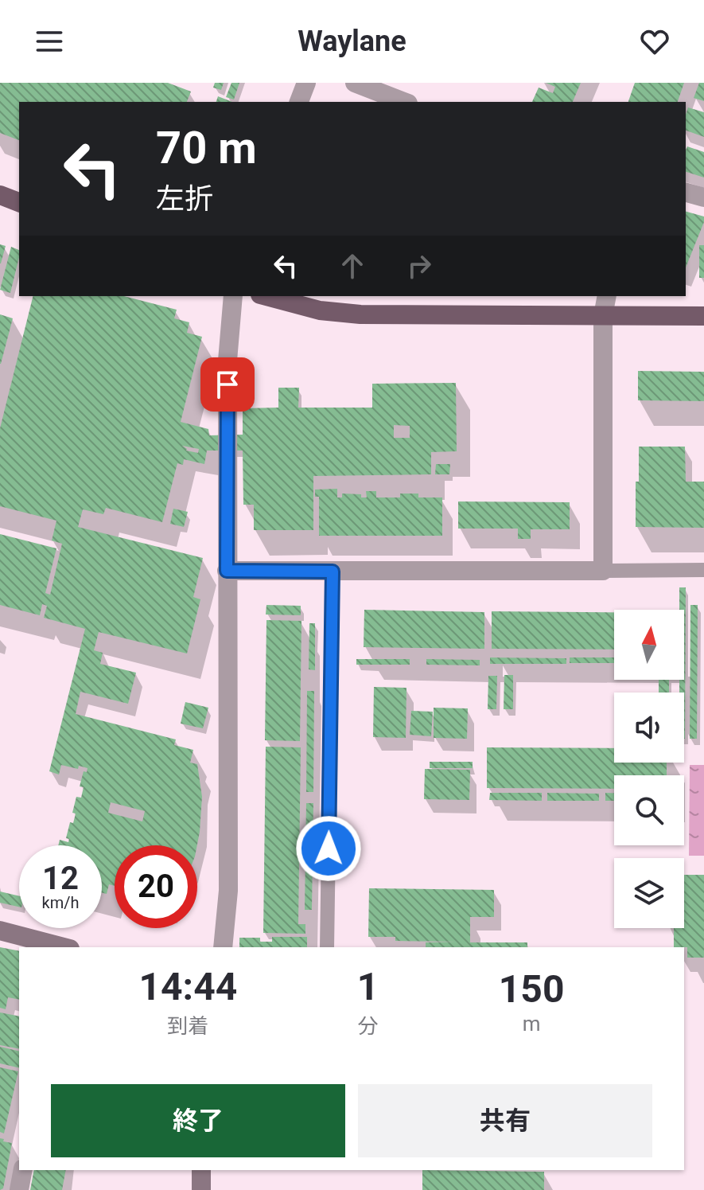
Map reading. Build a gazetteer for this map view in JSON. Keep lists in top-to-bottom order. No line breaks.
{"north":"top","page":{"header":"Waylane","turn":["70 m","左折"],"speed":"12 km/h","limit":"20","eta":["14:44","到着","1","分","150","m"],"buttons":["終了","共有"]}}
